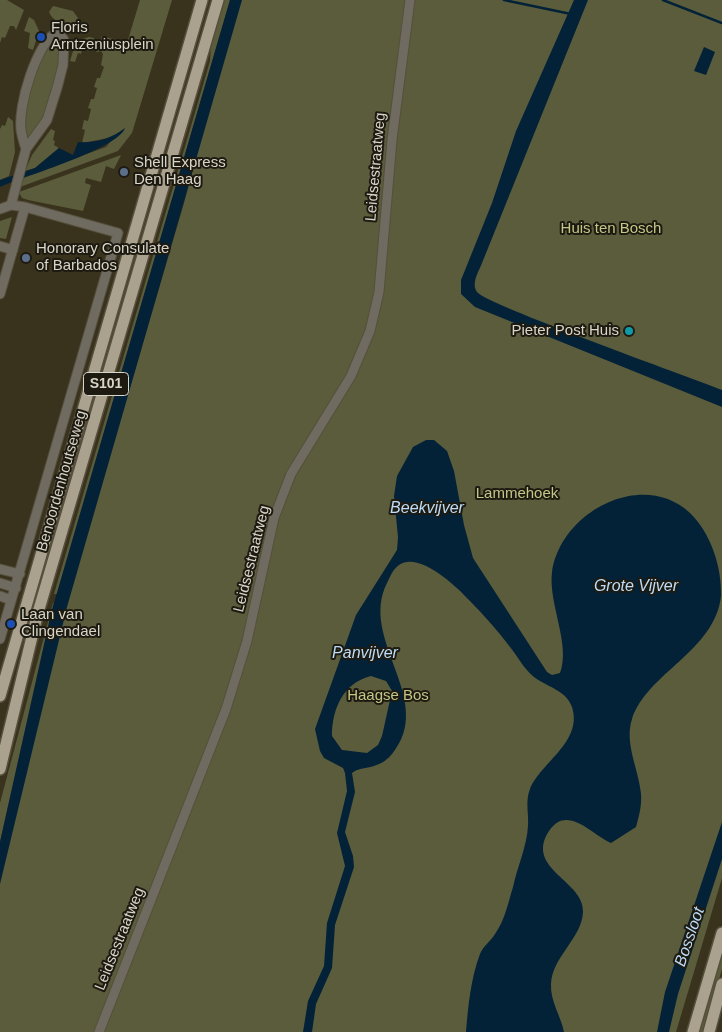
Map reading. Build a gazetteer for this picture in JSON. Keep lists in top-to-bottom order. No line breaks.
{"streets":{"main road":["S101","Benoordenhoutseweg"],"street":["Leidsestraatweg"]},"water":["Beekvijver","Grote Vijver","Panvijver","Bossloot"],"parks":["Huis ten Bosch","Lammehoek","Haagse Bos"],"places":["Floris Arntzeniusplein","Shell Express Den Haag","Honorary Consulate of Barbados","Pieter Post Huis","Laan van Clingendael"]}
